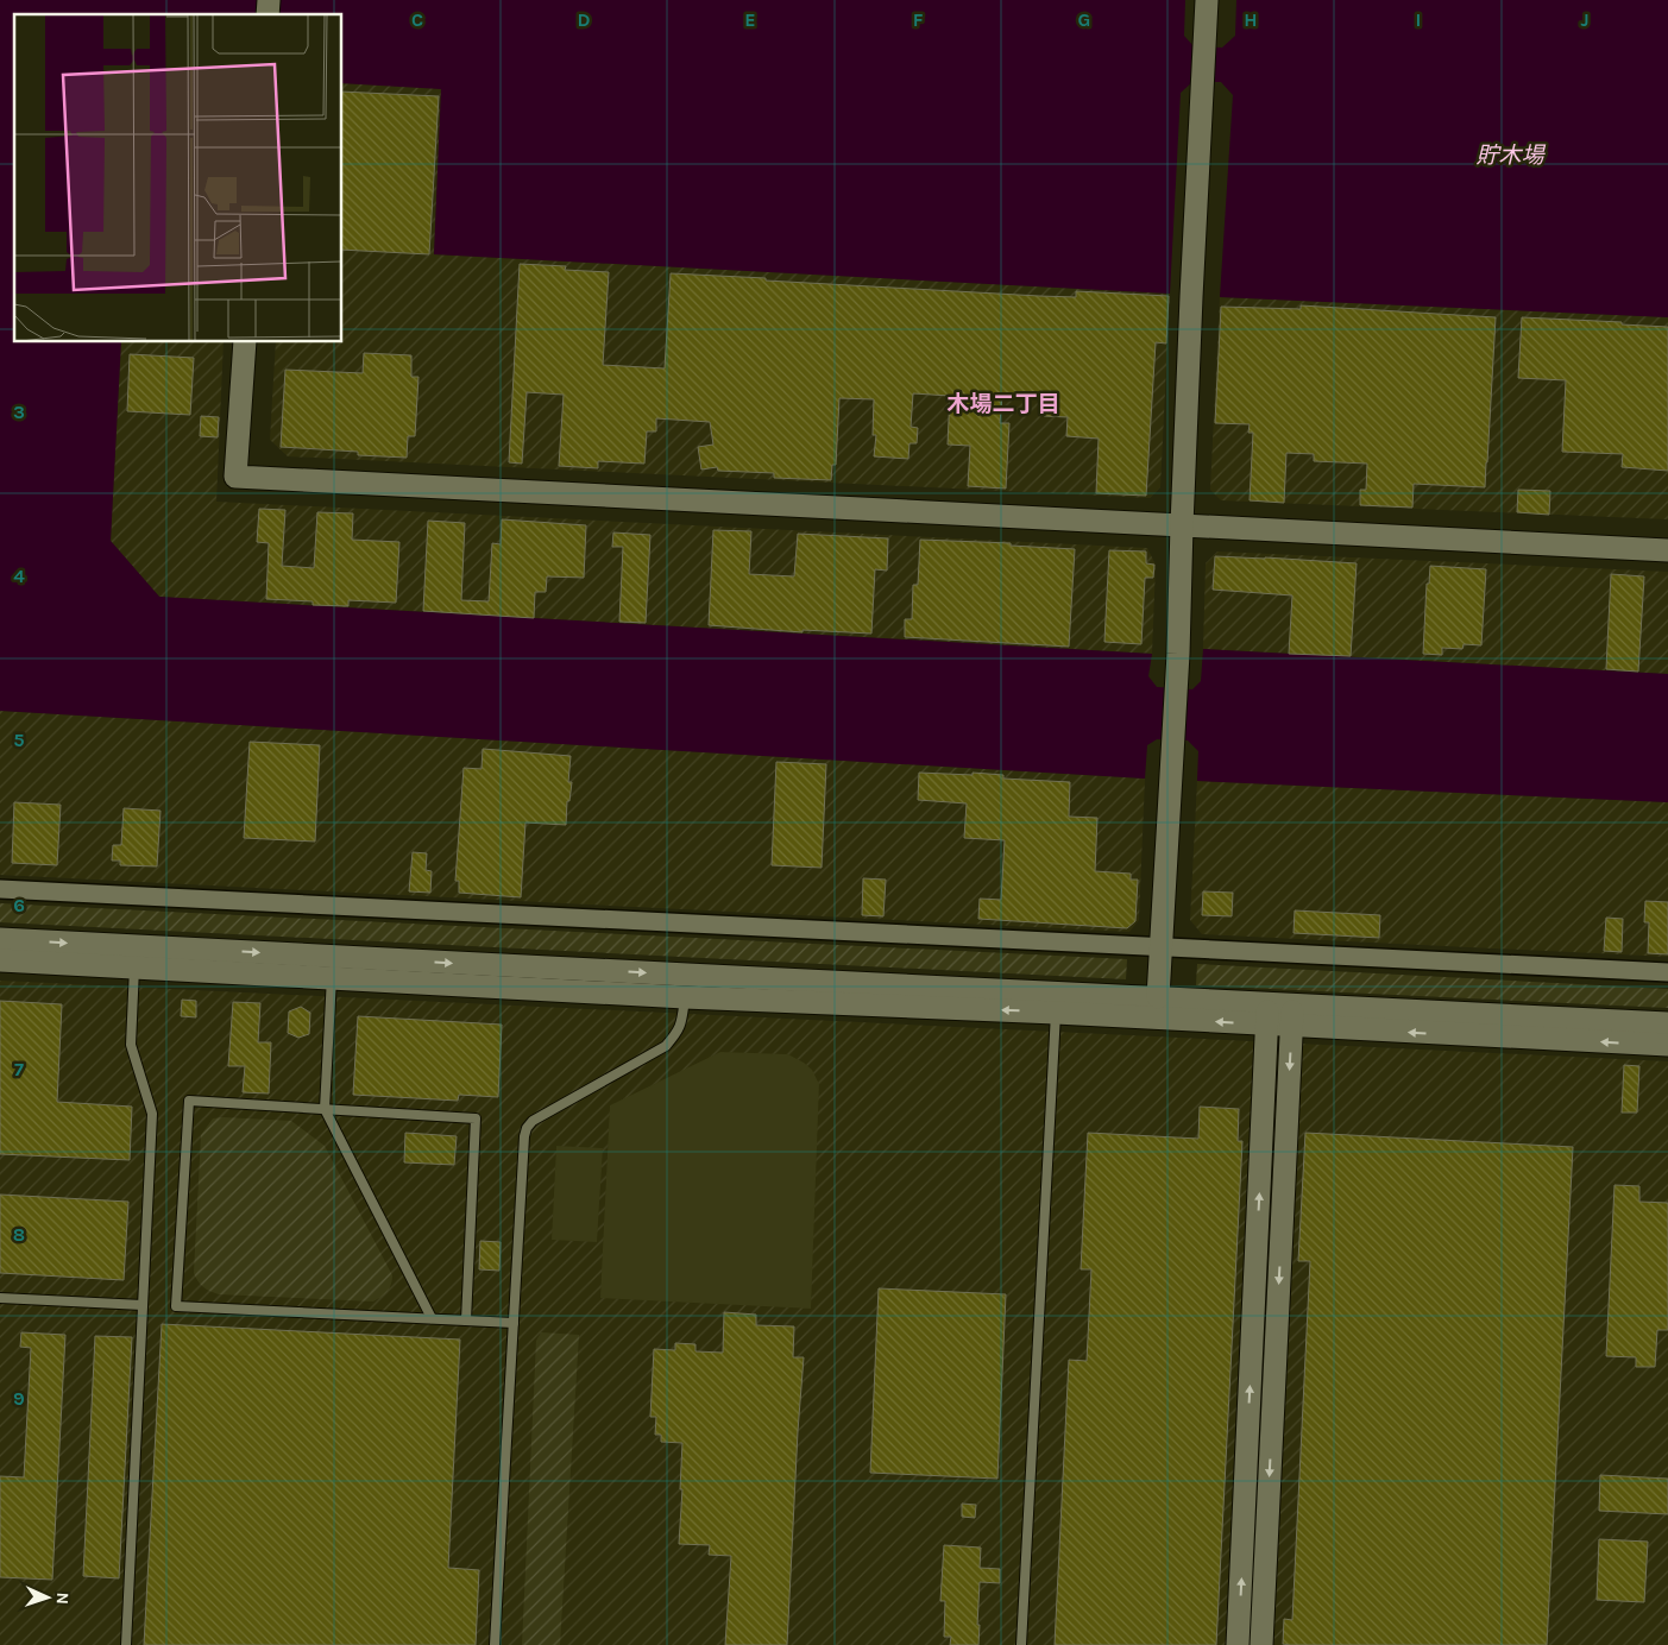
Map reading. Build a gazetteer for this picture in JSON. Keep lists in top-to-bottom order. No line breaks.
{"districts":["木場二丁目"],"water":["貯木場"],"north":"right","grid":{"columns":["C","D","E","F","G","H","I","J"],"rows":["3","4","5","6","7","8","9"]}}
